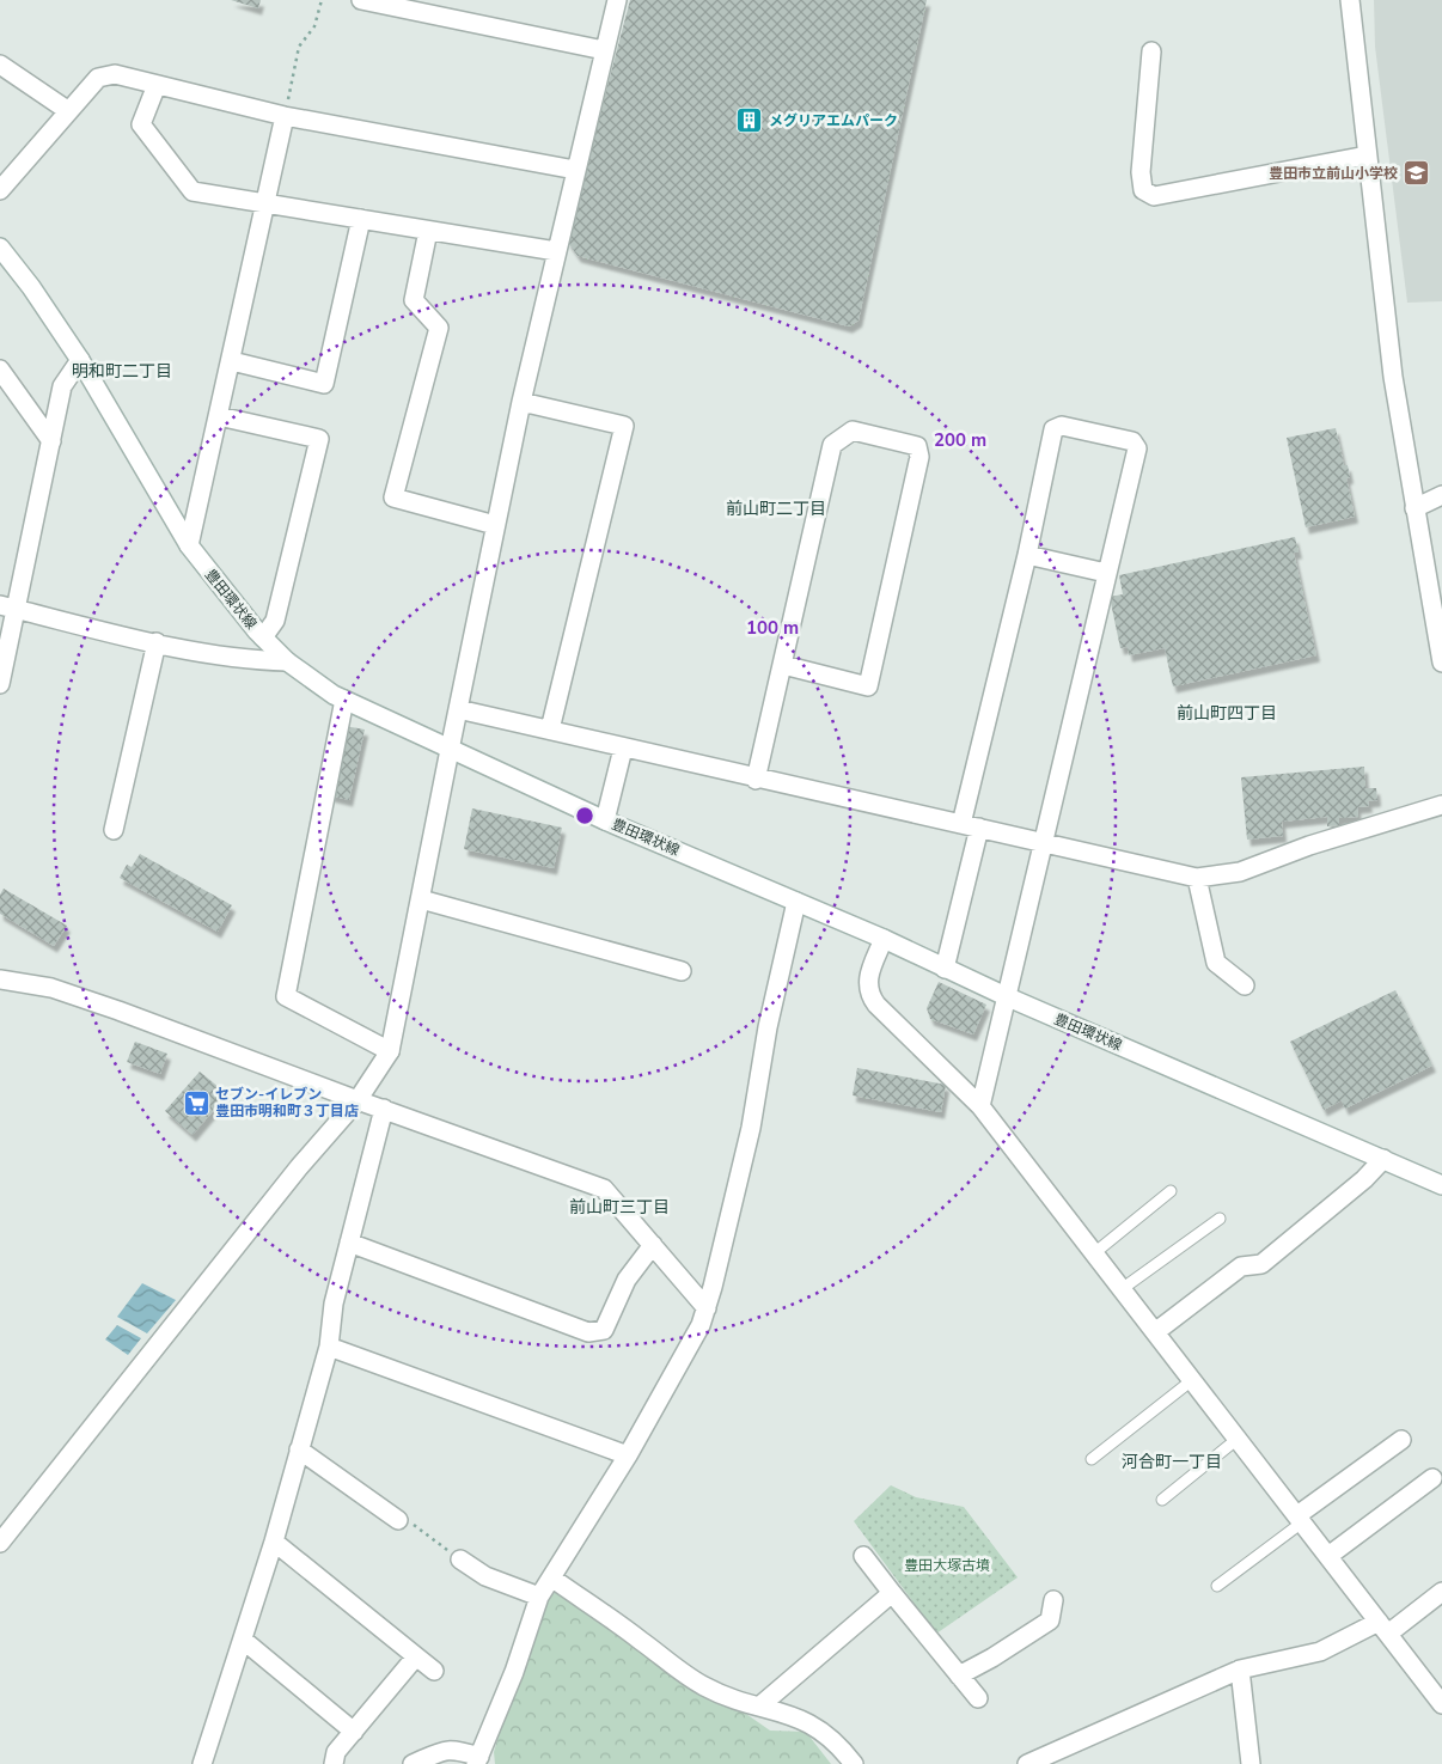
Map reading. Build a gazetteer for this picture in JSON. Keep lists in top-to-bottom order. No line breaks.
{"streets":{"street":["豊田環状線"]},"districts":["明和町二丁目","前山町二丁目","前山町四丁目","前山町三丁目","河合町一丁目"],"parks":["豊田大塚古墳"],"places":{"building":["メグリアエムパーク"],"school or university":["豊田市立前山小学校"],"supermarket":["セブン-イレブン 豊田市明和町３丁目店"]},"rings":["200 m","100 m"]}
